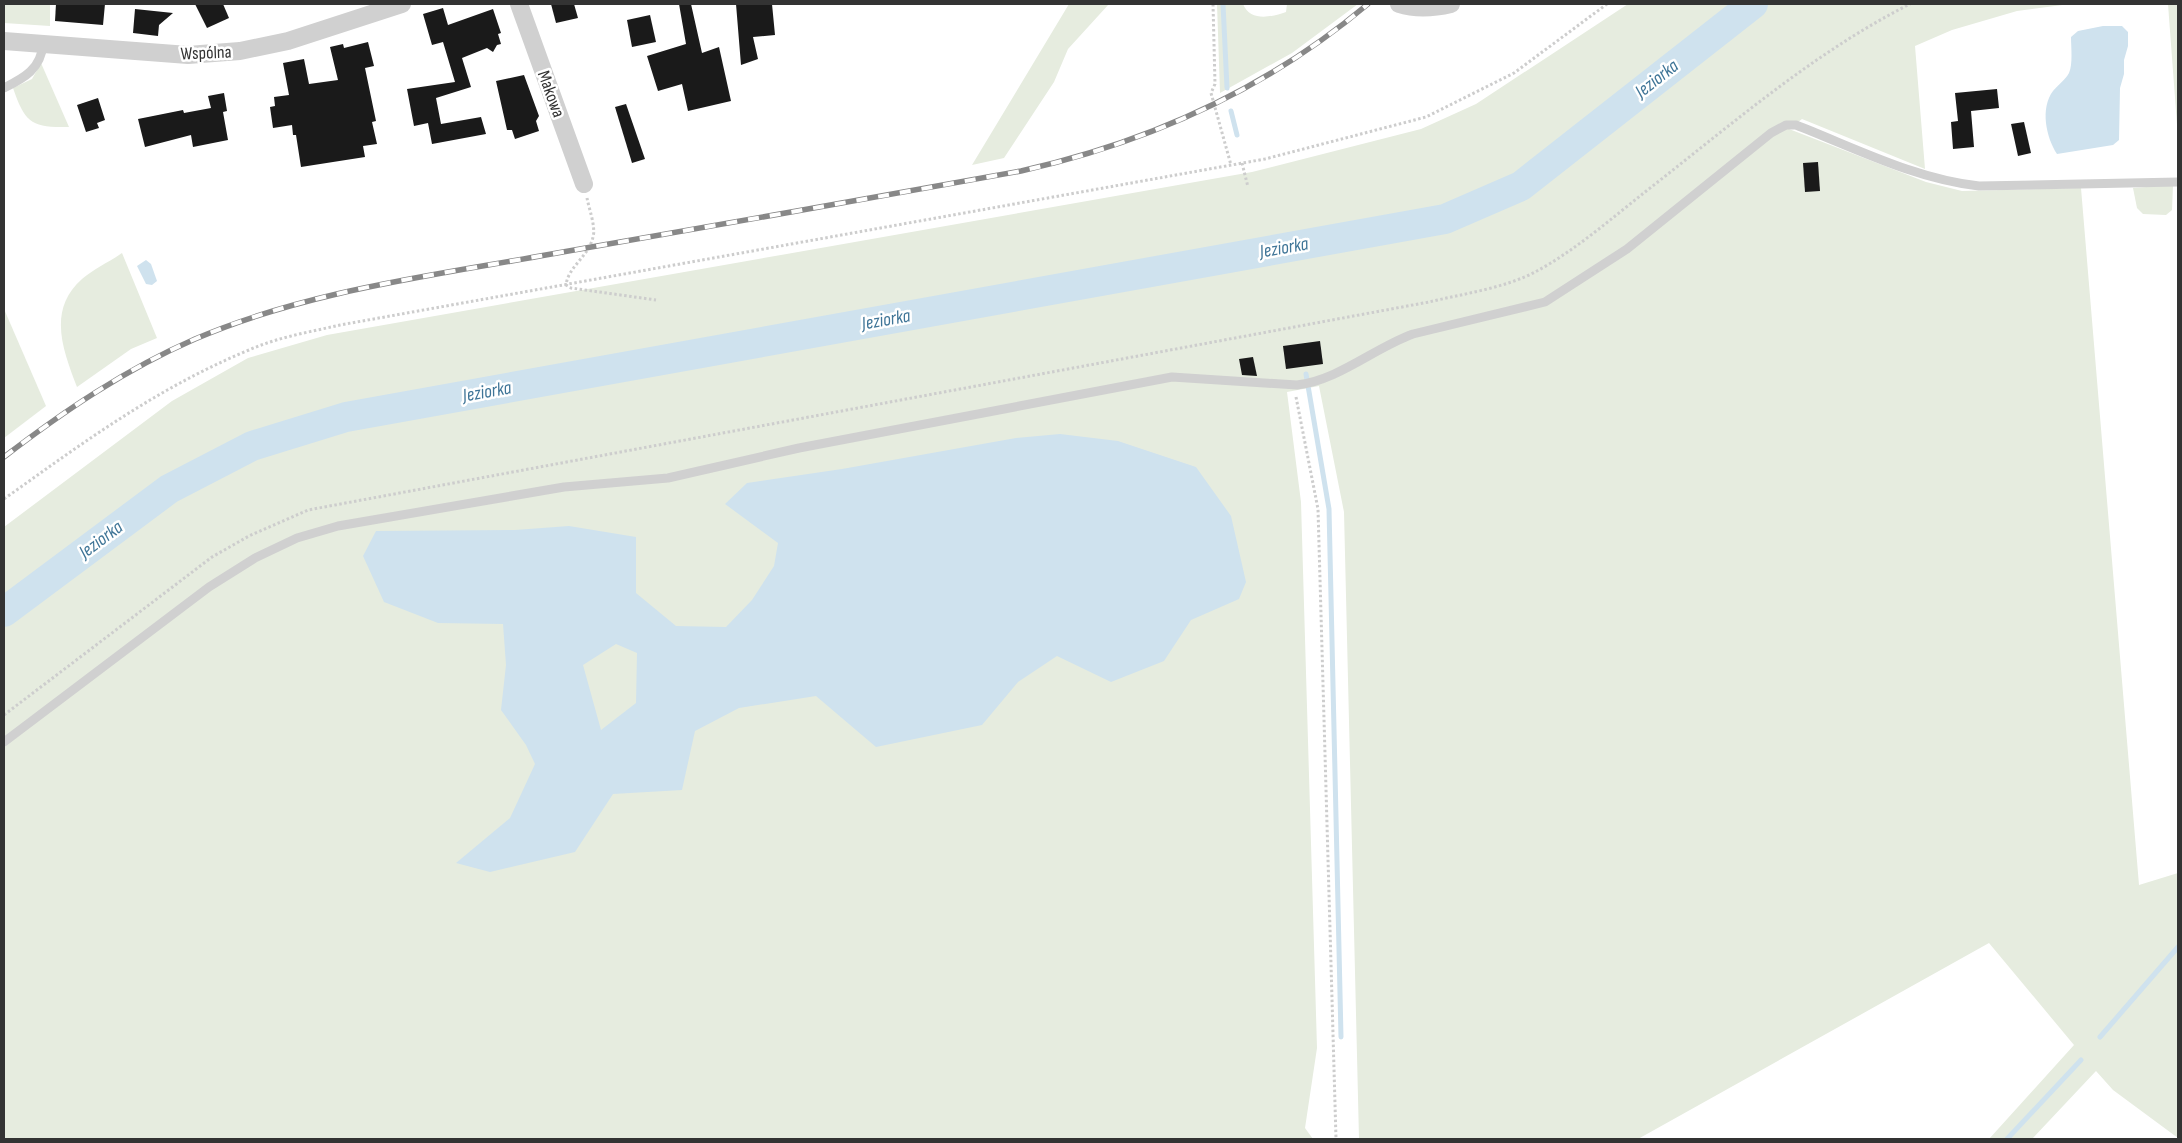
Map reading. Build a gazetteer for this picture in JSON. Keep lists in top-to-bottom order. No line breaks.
{"streets":{"street":["Wspólna","Makowa"]},"water":["Jeziorka"]}
